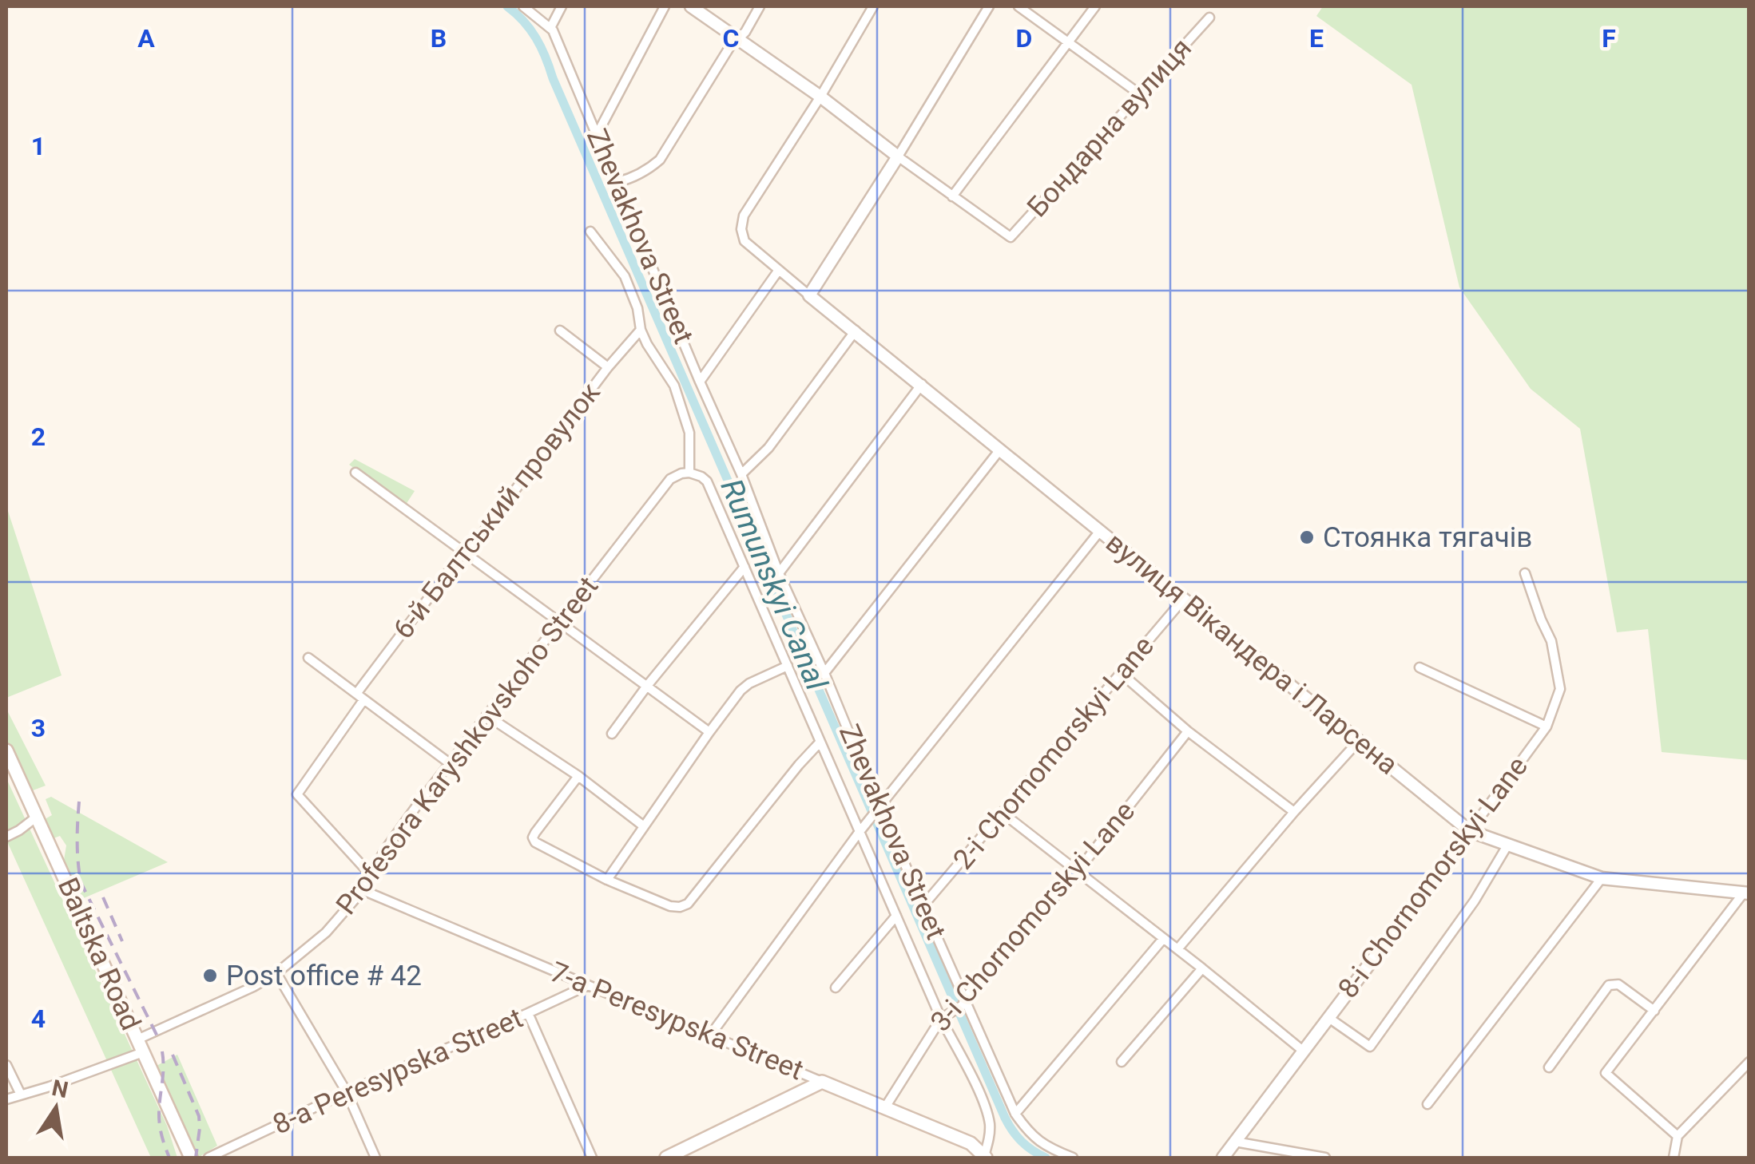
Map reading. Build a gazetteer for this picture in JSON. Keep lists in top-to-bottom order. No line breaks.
{"streets":{"main road":["Baltska Road","7-a Peresypska Street"],"street":["Бондарна вулиця","Zhevakhova Street","6-й Балтський провулок","вулиця Вікандера і Ларсена","Profesora Karyshkovskoho Street","2-i Chornomorskyi Lane","8-i Chornomorskyi Lane","3-i Chornomorskyi Lane","8-a Peresypska Street"]},"crossings":[["Zhevakhova Street","6-й Балтський провулок"],["Zhevakhova Street","Profesora Karyshkovskoho Street"],["Zhevakhova Street","2-i Chornomorskyi Lane"],["Zhevakhova Street","3-i Chornomorskyi Lane"],["Zhevakhova Street","7-a Peresypska Street"],["6-й Балтський провулок","Profesora Karyshkovskoho Street"],["вулиця Вікандера і Ларсена","2-i Chornomorskyi Lane"],["вулиця Вікандера і Ларсена","8-i Chornomorskyi Lane"],["Profesora Karyshkovskoho Street","Baltska Road"],["Profesora Karyshkovskoho Street","7-a Peresypska Street"],["3-i Chornomorskyi Lane","7-a Peresypska Street"],["7-a Peresypska Street","8-a Peresypska Street"]],"water":["Rumunskyi Canal"],"places":["Стоянка тягачів","Post office # 42"],"north":"top","grid":{"columns":["A","B","C","D","E","F"],"rows":["1","2","3","4"]}}
